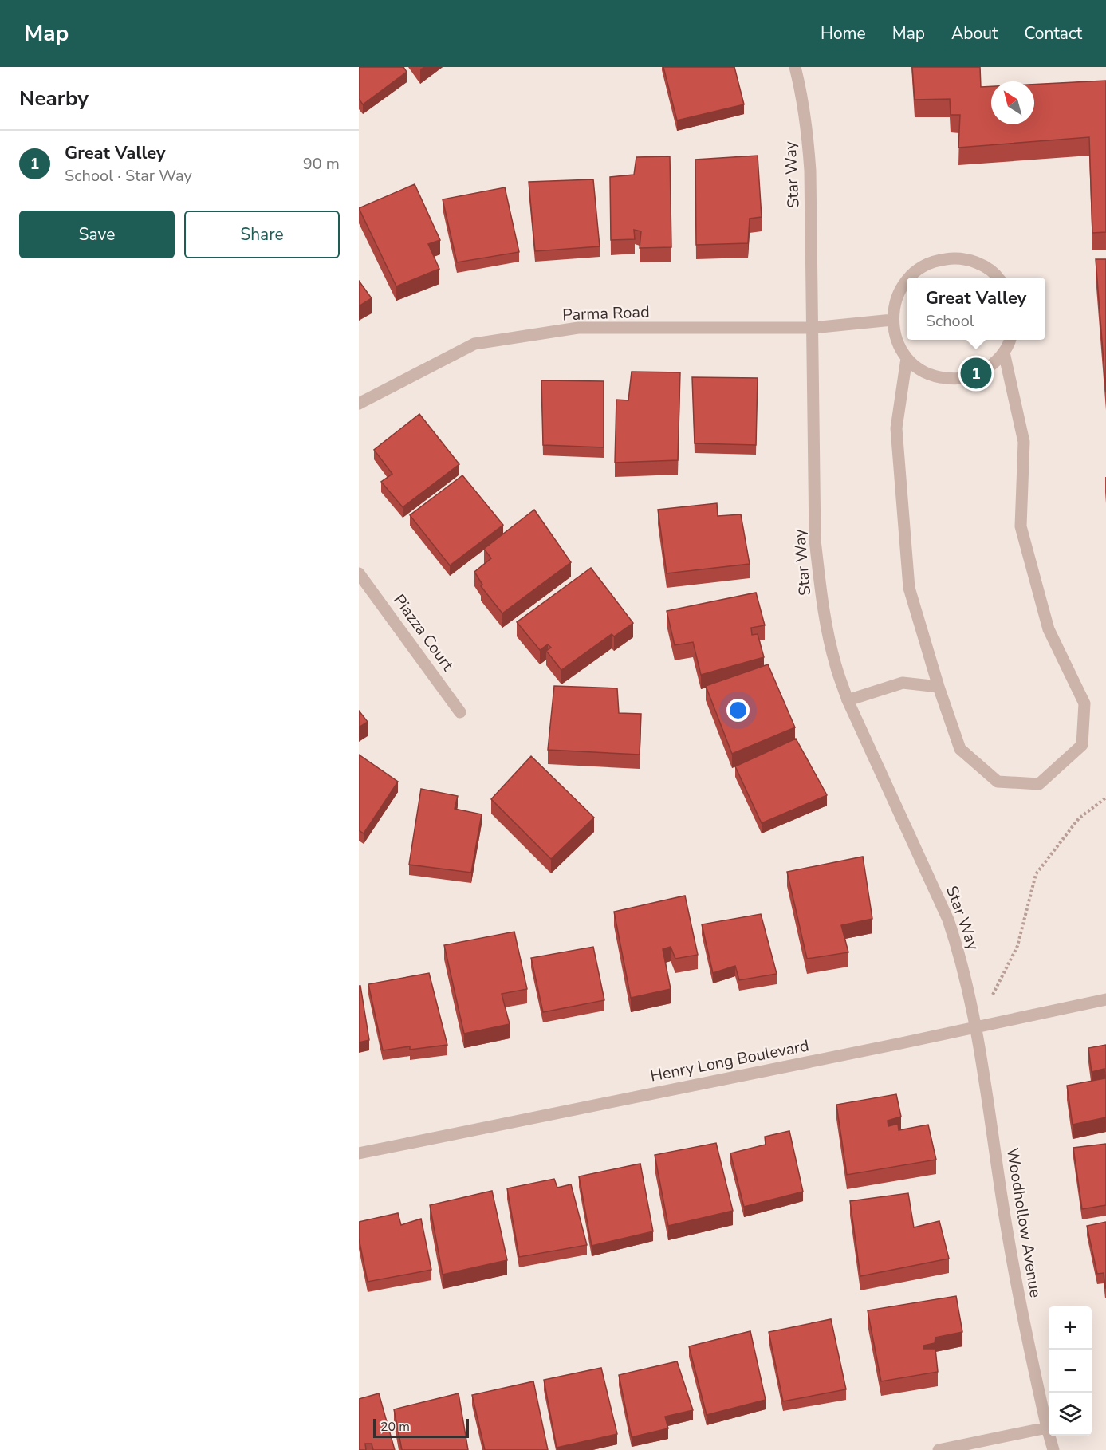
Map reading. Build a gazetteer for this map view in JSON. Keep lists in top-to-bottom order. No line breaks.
{"streets":{"street":["Star Way","Parma Road","Piazza Court","Henry Long Boulevard","Woodhollow Avenue"]},"crossings":[["Star Way","Parma Road"],["Star Way","Henry Long Boulevard"],["Star Way","Woodhollow Avenue"],["Henry Long Boulevard","Woodhollow Avenue"]],"scale_bar":"20 m","north":"top left","page":{"header":"Map","nav":["Home","Map","About","Contact"],"heading":"Nearby","list":[{"mark":"1","name":"Great Valley","note":"School · Star Way","value":"90 m"}],"buttons":["Save","Share"],"popup":["Great Valley","School"],"pins":"1","map_buttons":["+","−"],"scale":"20 m"}}
